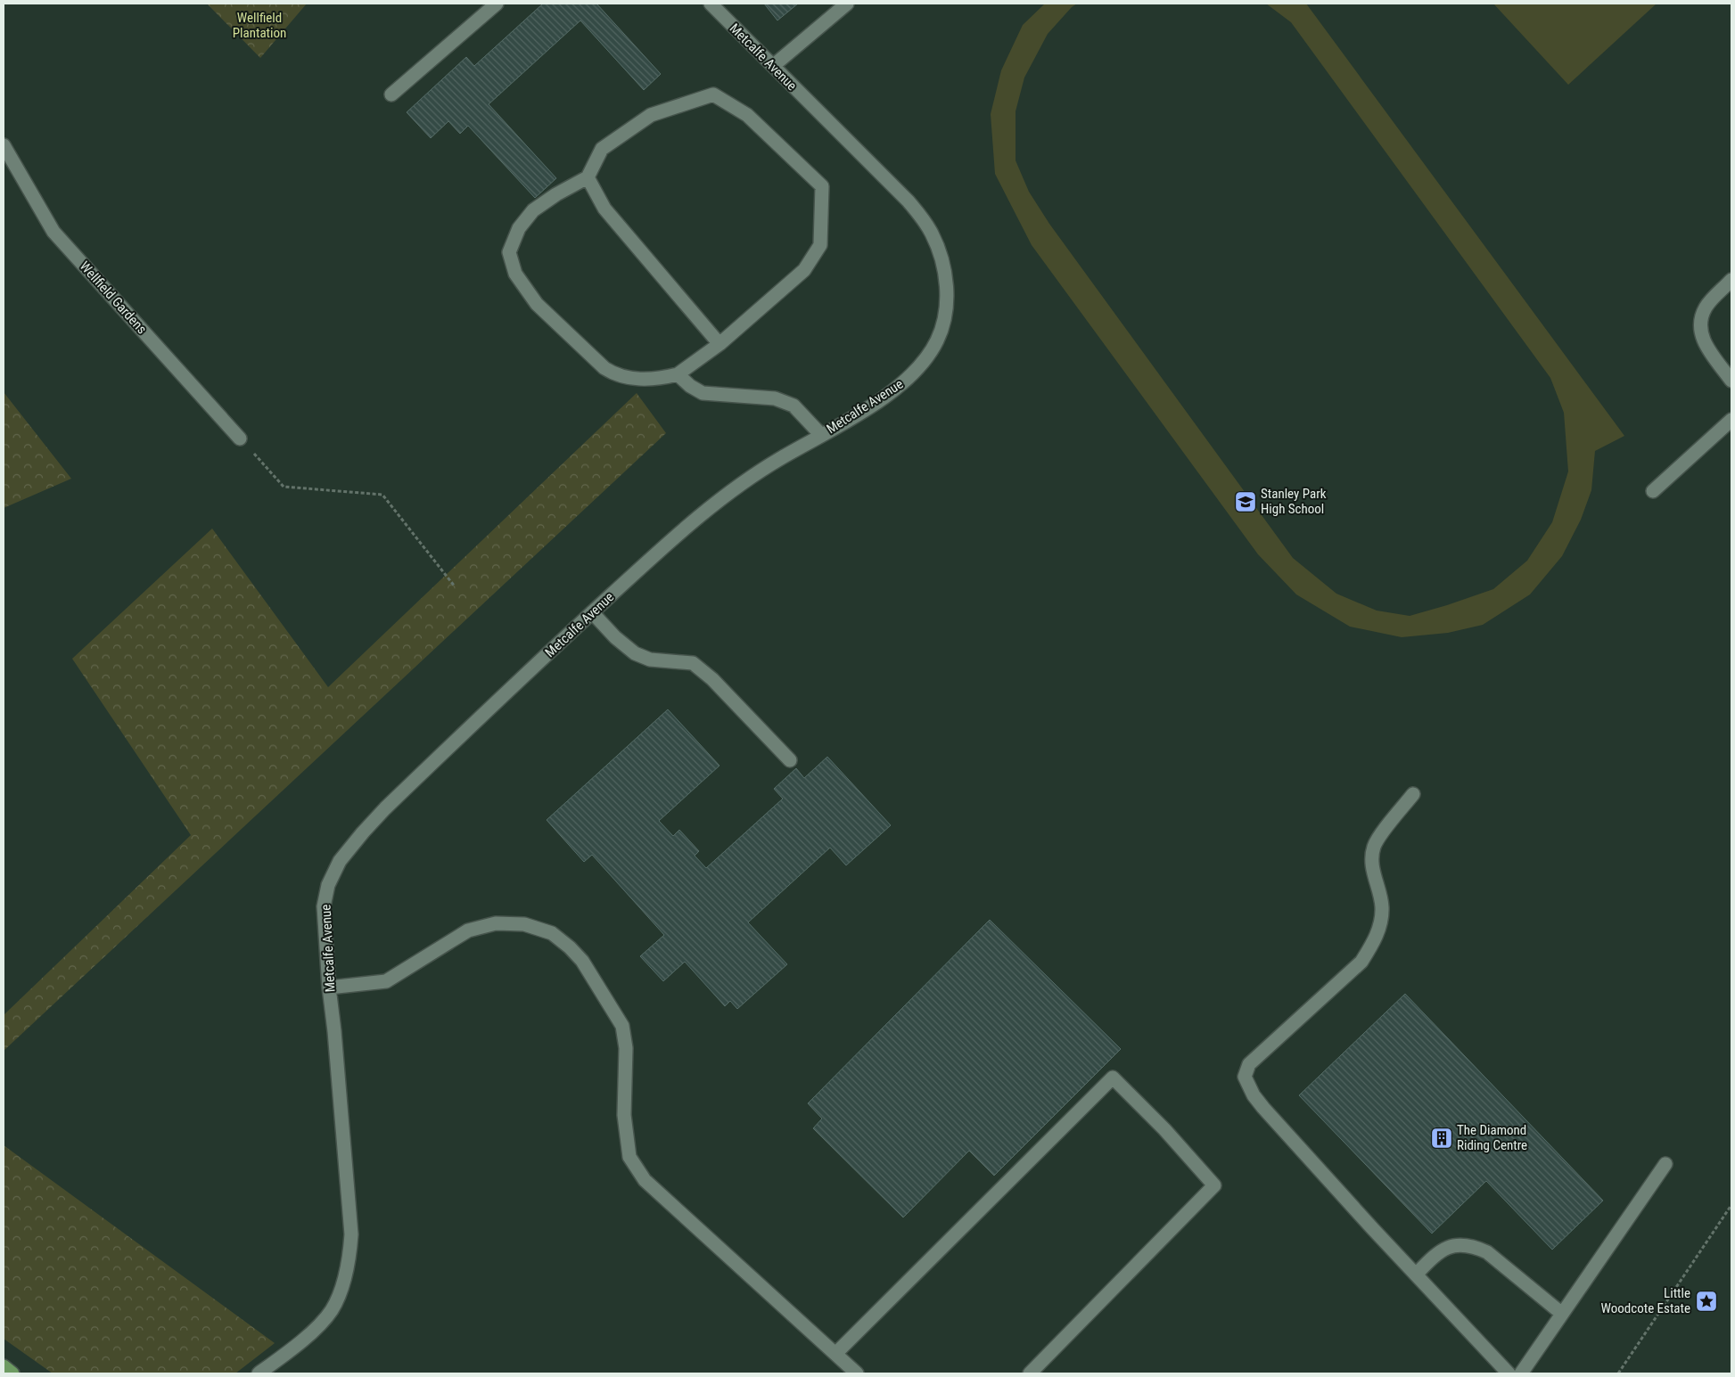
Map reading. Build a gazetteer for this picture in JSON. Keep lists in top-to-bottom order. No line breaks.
{"streets":{"street":["Metcalfe Avenue","Wellfield Gardens"]},"parks":["Wellfield Plantation"],"places":{"school or university":["Stanley Park High School"],"building":["The Diamond Riding Centre"],"place":["Little Woodcote Estate"]}}
